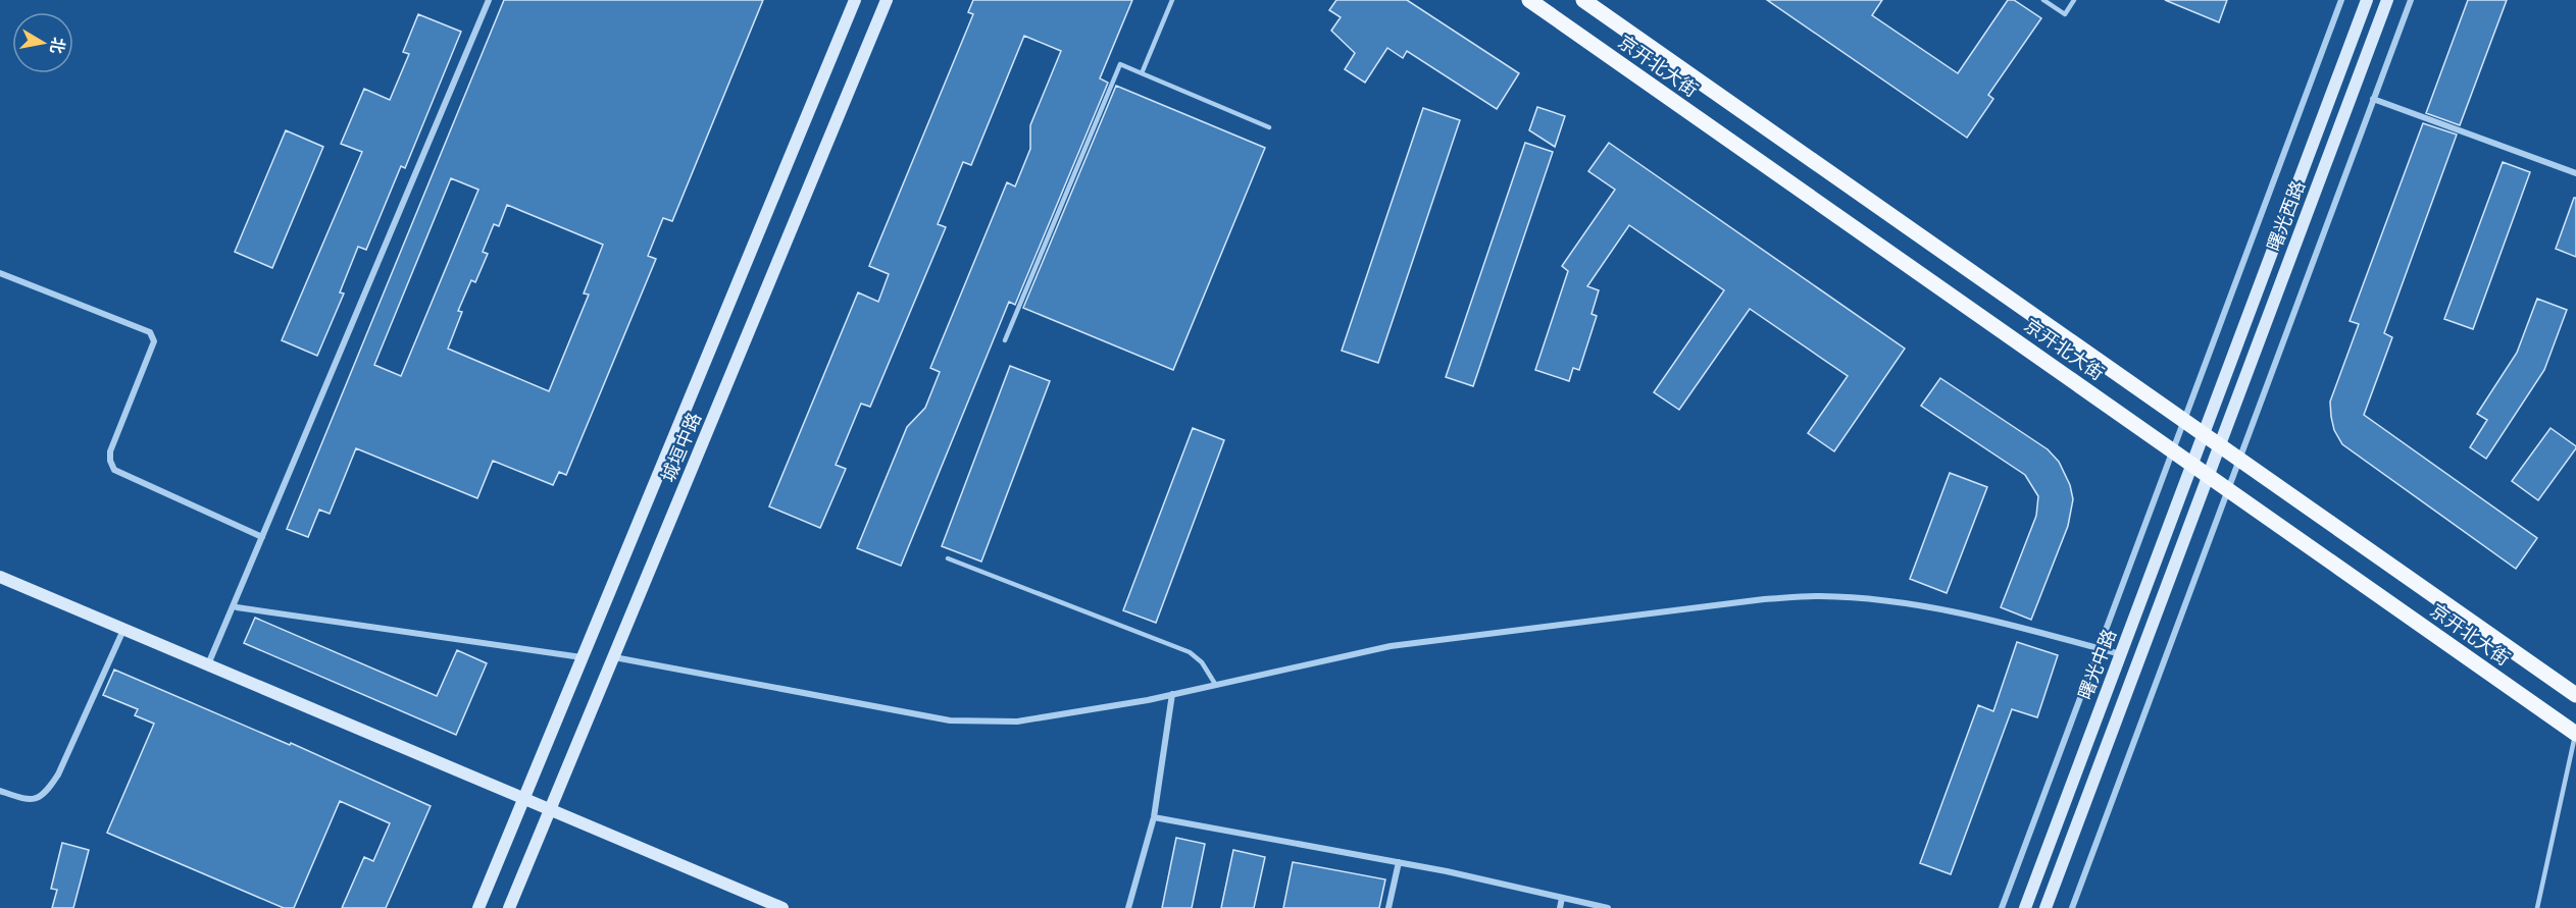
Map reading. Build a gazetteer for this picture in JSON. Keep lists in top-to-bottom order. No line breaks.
{"streets":{"main road":["京开北大街","曙光西路","城垣中路","曙光中路"]},"crossings":[["京开北大街","曙光西路"],["京开北大街","曙光中路"],["曙光西路","曙光中路"]],"north":"right"}
